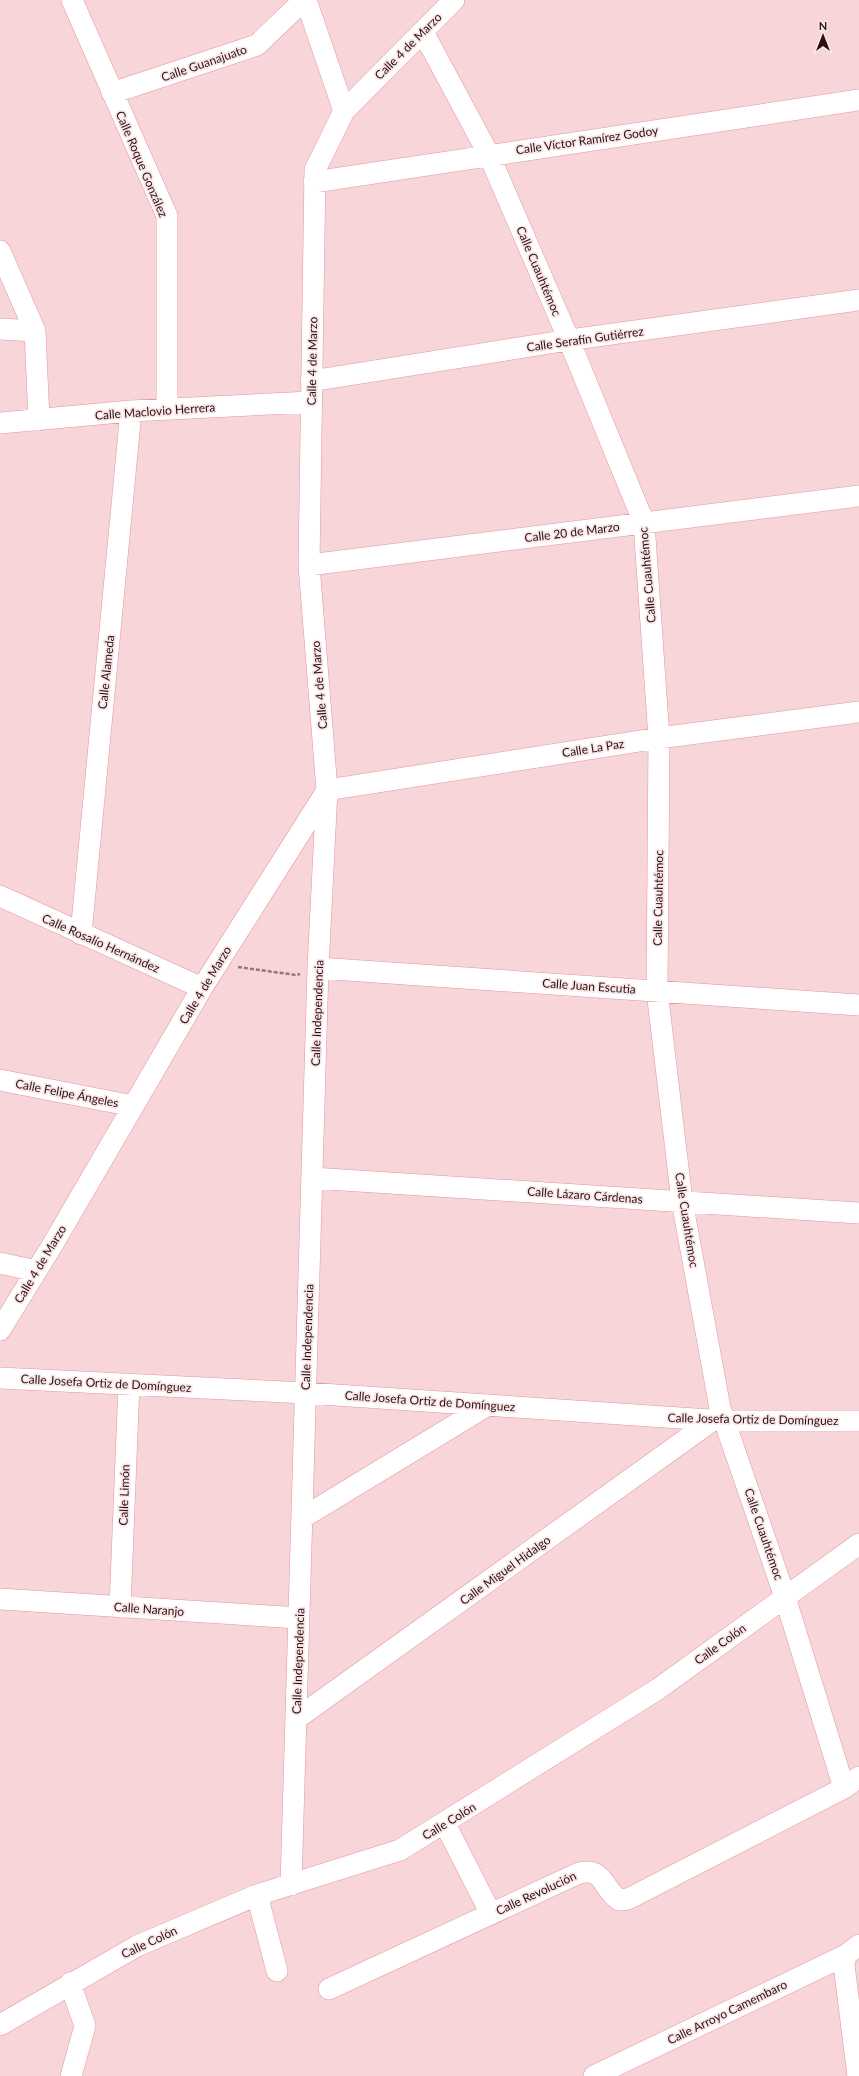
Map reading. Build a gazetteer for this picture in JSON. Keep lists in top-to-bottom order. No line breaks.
{"streets":{"street":["Calle 4 de Marzo","Calle Guanajuato","Calle Víctor Ramírez Godoy","Calle Roque González","Calle Cuauhtémoc","Calle Serafín Gutiérrez","Calle Maclovio Herrera","Calle 20 de Marzo","Calle Alameda","Calle La Paz","Calle Rosalío Hernández","Calle Juan Escutia","Calle Independencia","Calle Felipe Ángeles","Calle Lázaro Cárdenas","Calle Josefa Ortiz de Domínguez","Calle Limón","Calle Miguel Hidalgo","Calle Naranjo","Calle Colón","Calle Revolución","Calle Arroyo Camembaro"]},"crossings":[["Calle 4 de Marzo","Calle Víctor Ramírez Godoy"],["Calle 4 de Marzo","Calle Cuauhtémoc"],["Calle 4 de Marzo","Calle Serafín Gutiérrez"],["Calle 4 de Marzo","Calle Maclovio Herrera"],["Calle 4 de Marzo","Calle 20 de Marzo"],["Calle 4 de Marzo","Calle La Paz"],["Calle 4 de Marzo","Calle Rosalío Hernández"],["Calle 4 de Marzo","Calle Independencia"],["Calle 4 de Marzo","Calle Felipe Ángeles"],["Calle Guanajuato","Calle Roque González"],["Calle Víctor Ramírez Godoy","Calle Cuauhtémoc"],["Calle Roque González","Calle Maclovio Herrera"],["Calle Cuauhtémoc","Calle Serafín Gutiérrez"],["Calle Cuauhtémoc","Calle 20 de Marzo"],["Calle Cuauhtémoc","Calle La Paz"],["Calle Cuauhtémoc","Calle Juan Escutia"],["Calle Cuauhtémoc","Calle Lázaro Cárdenas"],["Calle Cuauhtémoc","Calle Josefa Ortiz de Domínguez"],["Calle Cuauhtémoc","Calle Miguel Hidalgo"],["Calle Cuauhtémoc","Calle Colón"],["Calle Cuauhtémoc","Calle Revolución"],["Calle Maclovio Herrera","Calle Alameda"],["Calle Alameda","Calle Rosalío Hernández"],["Calle La Paz","Calle Independencia"],["Calle Juan Escutia","Calle Independencia"],["Calle Independencia","Calle Lázaro Cárdenas"],["Calle Independencia","Calle Josefa Ortiz de Domínguez"],["Calle Independencia","Calle Miguel Hidalgo"],["Calle Independencia","Calle Naranjo"],["Calle Independencia","Calle Colón"],["Calle Josefa Ortiz de Domínguez","Calle Limón"],["Calle Josefa Ortiz de Domínguez","Calle Miguel Hidalgo"],["Calle Limón","Calle Naranjo"]],"north":"top"}
